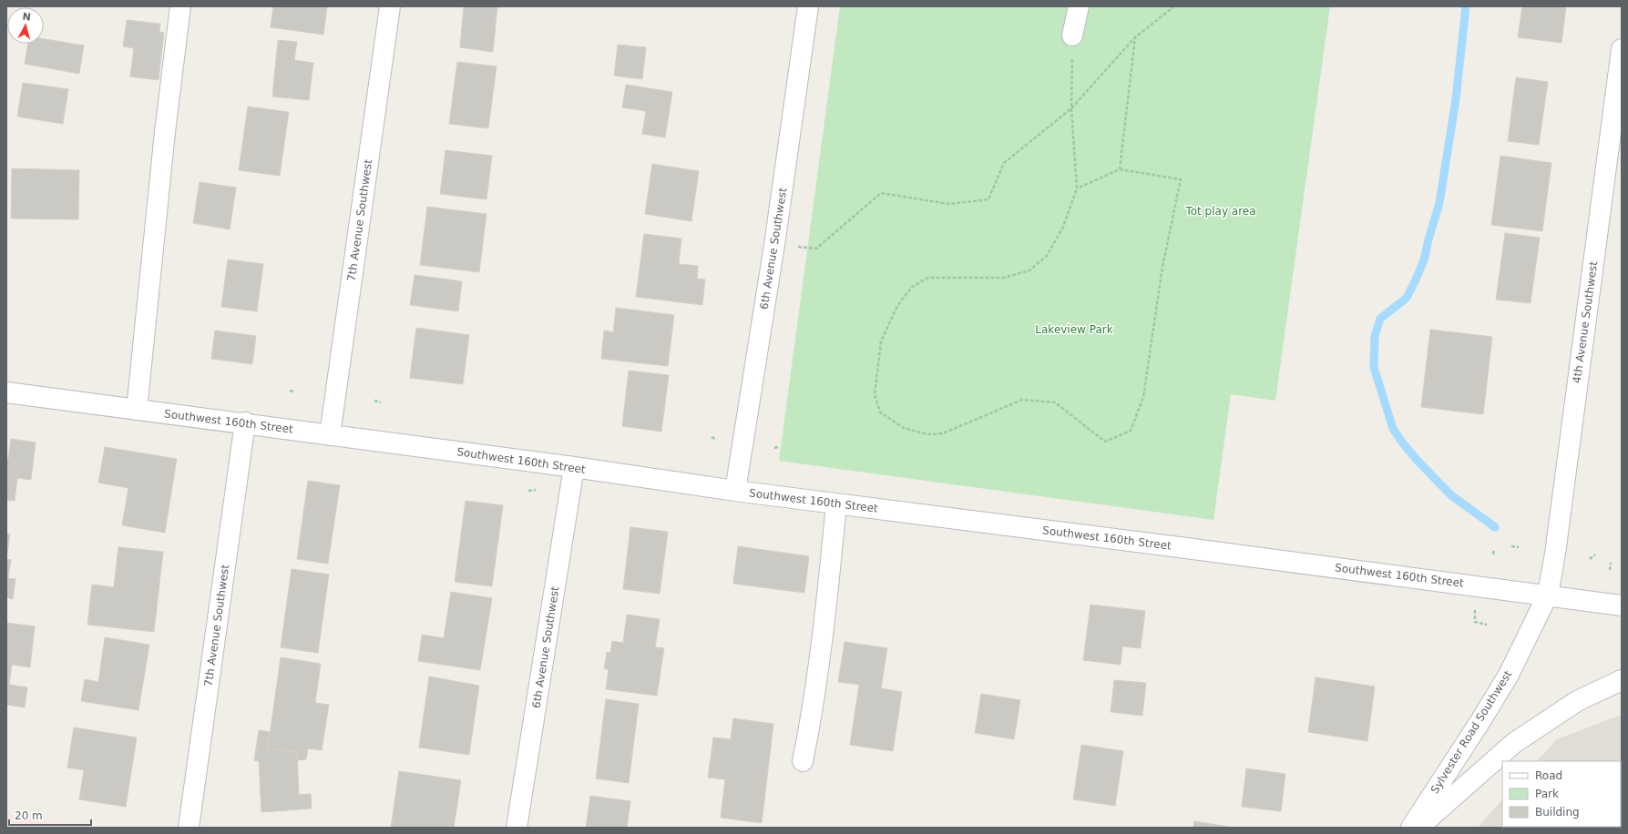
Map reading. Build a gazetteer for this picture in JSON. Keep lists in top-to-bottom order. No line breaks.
{"streets":{"street":["7th Avenue Southwest","6th Avenue Southwest","4th Avenue Southwest","Southwest 160th Street","Sylvester Road Southwest"]},"crossings":[["7th Avenue Southwest","Southwest 160th Street"],["6th Avenue Southwest","Southwest 160th Street"],["4th Avenue Southwest","Southwest 160th Street"],["4th Avenue Southwest","Sylvester Road Southwest"],["Southwest 160th Street","Sylvester Road Southwest"]],"parks":["Tot play area","Lakeview Park"],"legend":["Road","Park","Building"],"scale_bar":"20 m","north":"top"}
